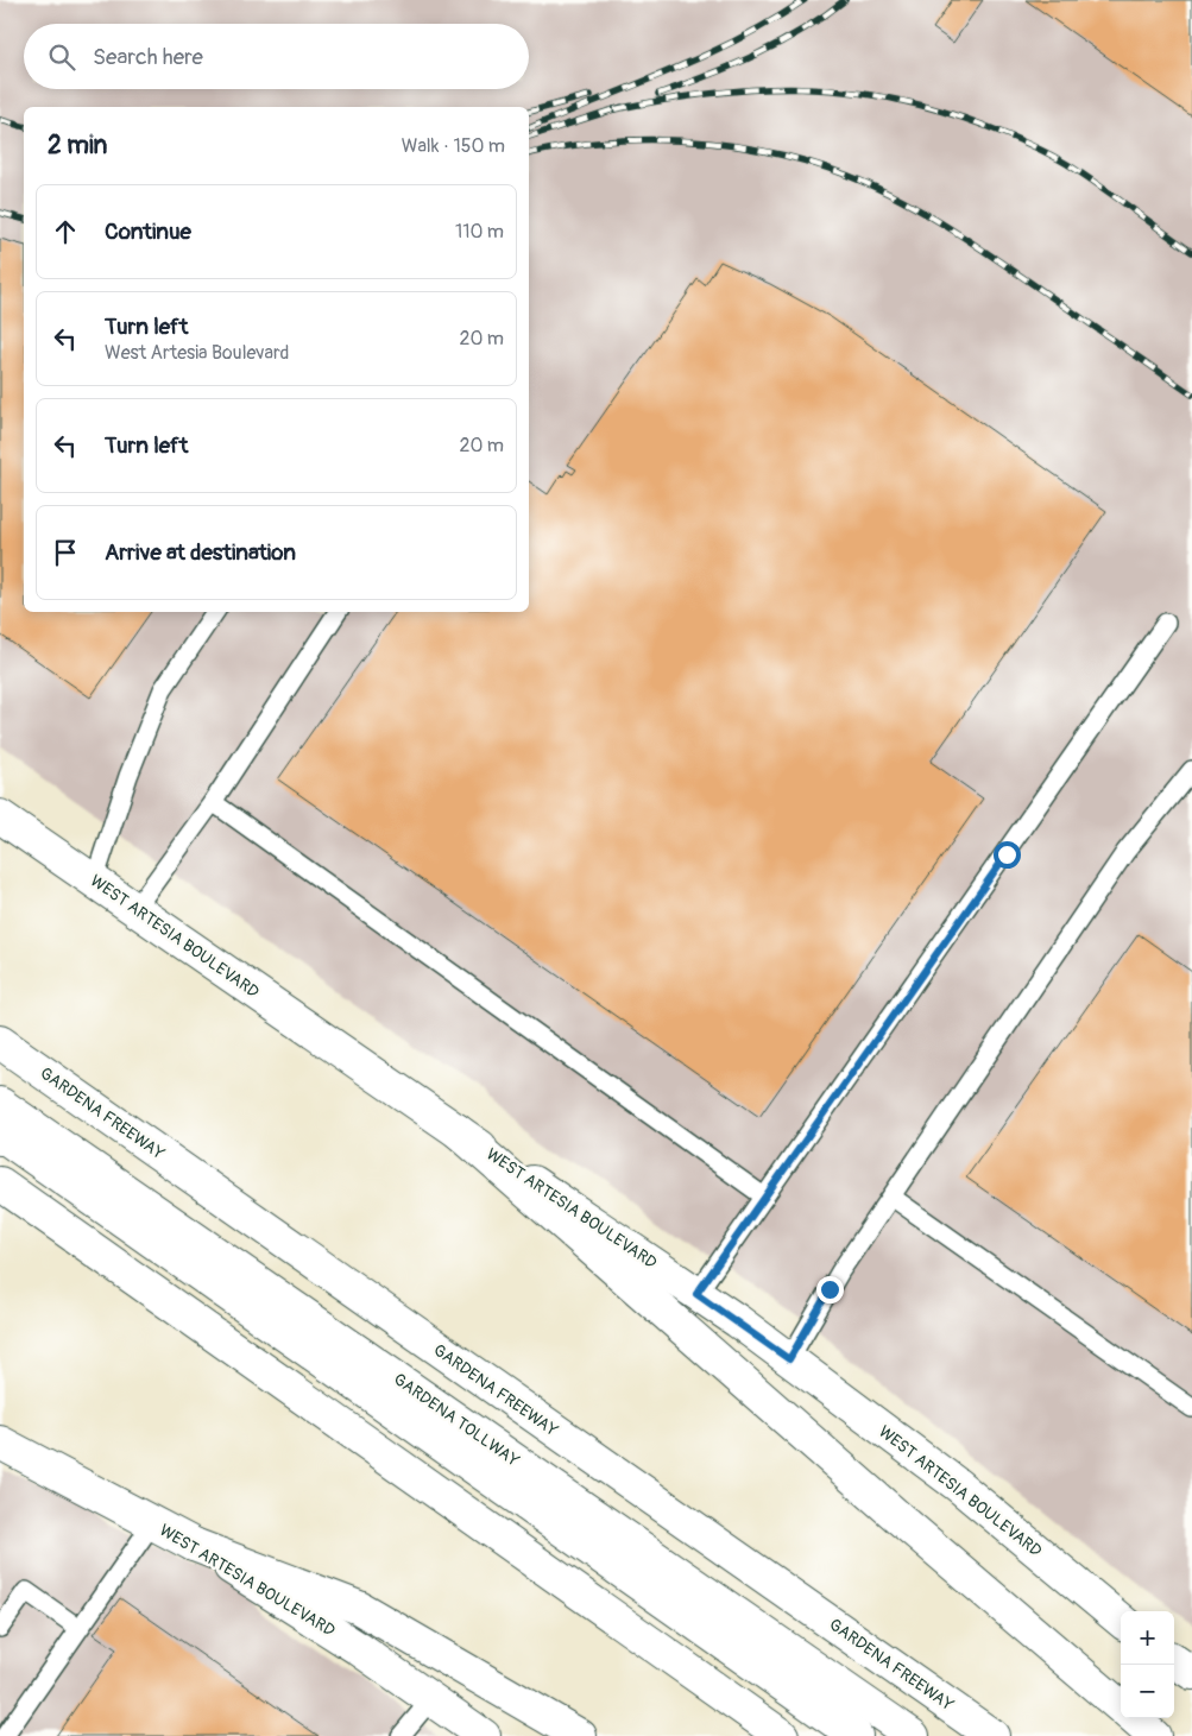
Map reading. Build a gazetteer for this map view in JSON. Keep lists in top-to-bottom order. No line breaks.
{"streets":{"main road":["WEST ARTESIA BOULEVARD","GARDENA FREEWAY","GARDENA TOLLWAY"]},"page":{"search":"Search here","heading":["2 min","Walk · 150 m"],"list":[["Continue","110 m"],["Turn left","West Artesia Boulevard","20 m"],["Turn left","20 m"],"Arrive at destination"],"map_buttons":["+","−"]}}
